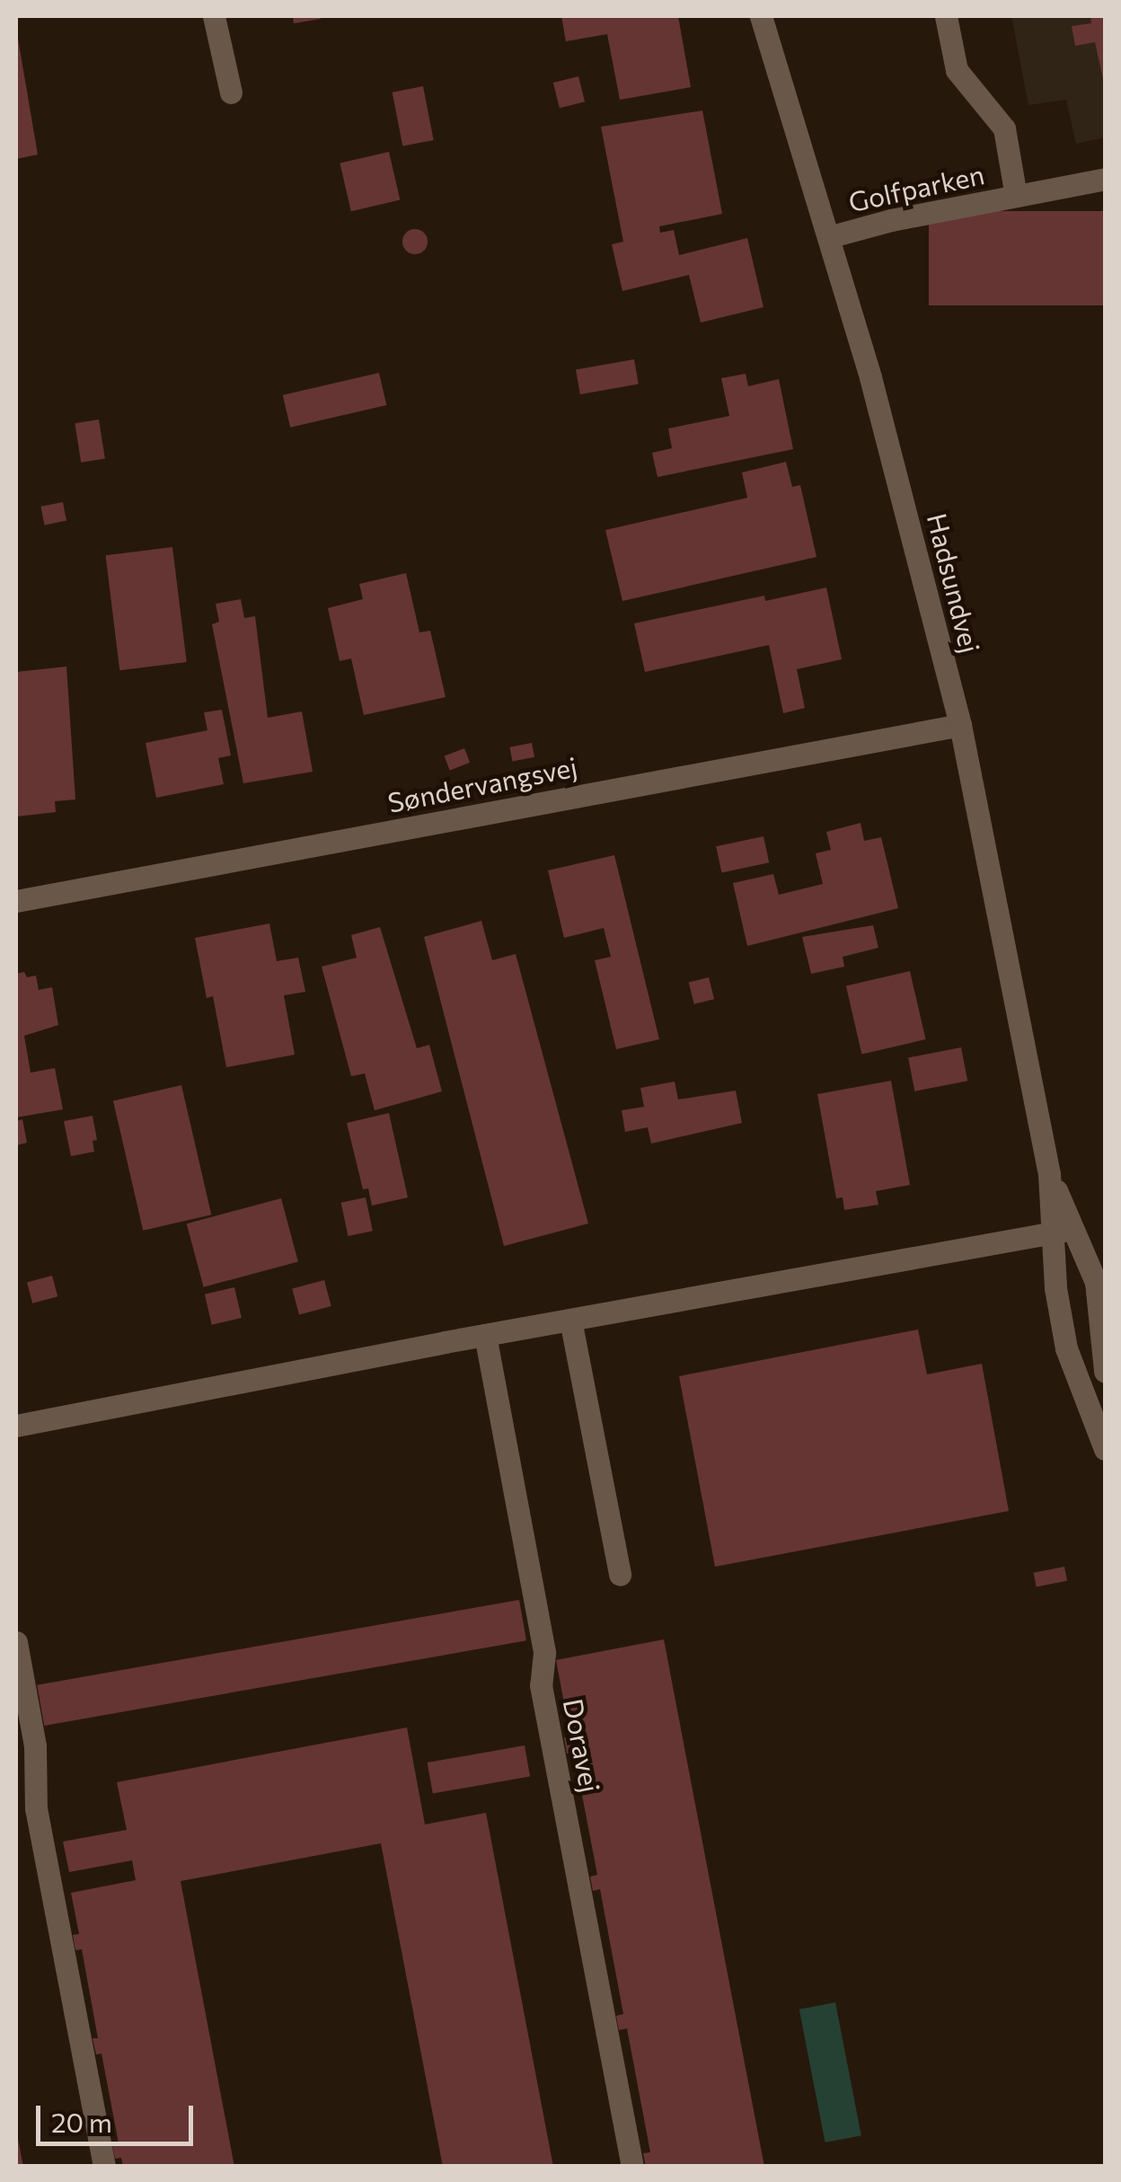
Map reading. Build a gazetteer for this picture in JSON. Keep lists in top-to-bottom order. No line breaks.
{"streets":{"street":["Golfparken","Hadsundvej","Søndervangsvej","Doravej"]},"crossings":[["Golfparken","Hadsundvej"],["Hadsundvej","Søndervangsvej"]],"scale_bar":"20 m"}
